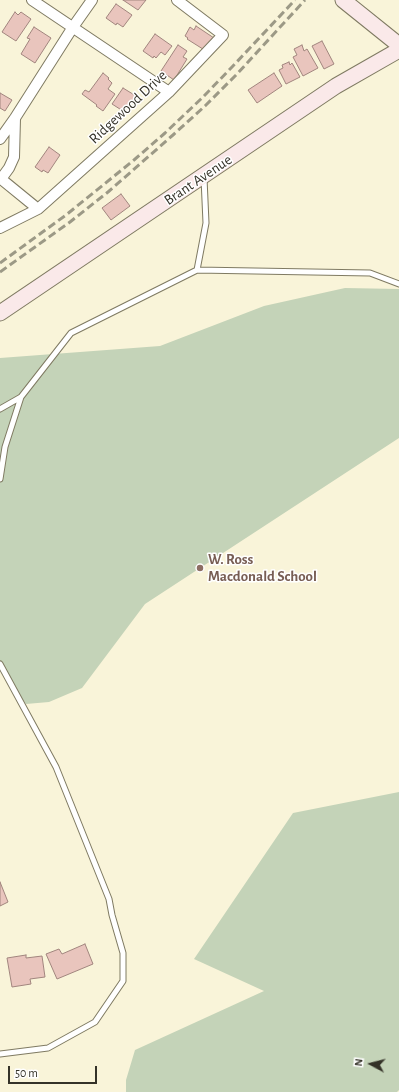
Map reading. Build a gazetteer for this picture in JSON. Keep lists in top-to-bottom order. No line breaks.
{"streets":{"main road":["Brant Avenue"],"street":["Ridgewood Drive"]},"places":["W. Ross Macdonald School"],"scale_bar":"50 m","north":"left"}
